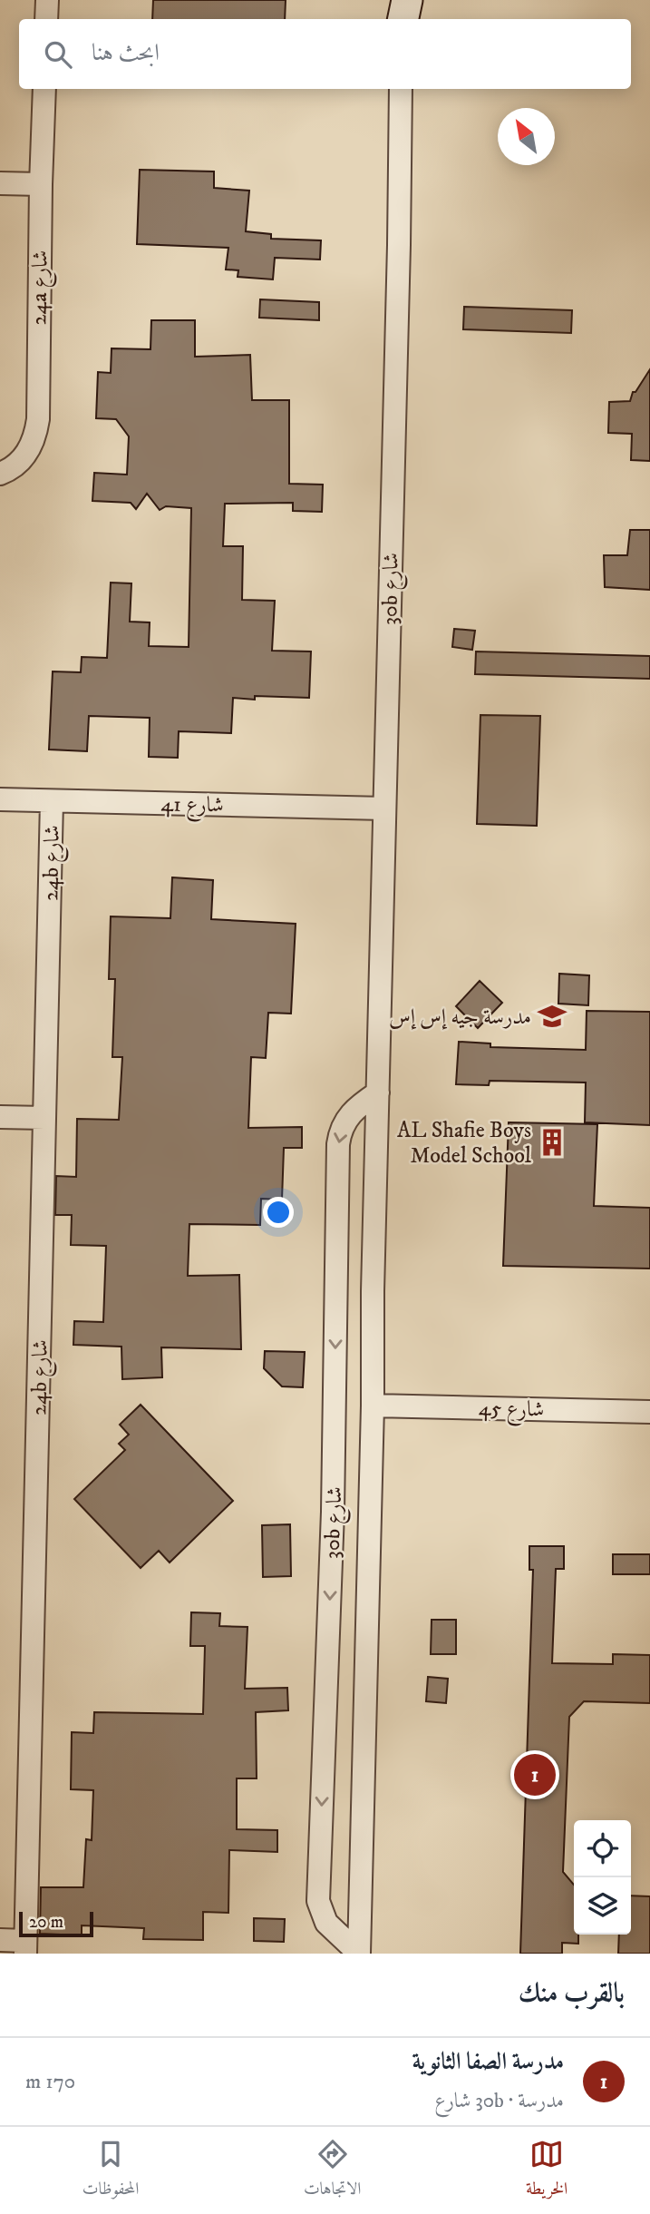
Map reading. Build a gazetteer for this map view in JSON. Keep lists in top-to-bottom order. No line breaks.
{"streets":{"street":["24a شارع","30b شارع","شارع 41","24b شارع","شارع 45"]},"crossings":[["30b شارع","شارع 41"],["30b شارع","شارع 45"],["شارع 41","24b شارع"]],"places":{"school or university":["مدرسة جيه إس إس"],"building":["AL Shafie Boys Model School"]},"scale_bar":"20 m","north":"top left","page":{"search":"ابحث هنا","pins":"1","scale":"20 m","heading":"بالقرب منك","list":[{"mark":"1","name":"مدرسة الصفا الثانوية","note":"مدرسة · 30b شارع","value":"170 m"}],"nav":["الخريطة","الاتجاهات","المحفوظات"]}}
